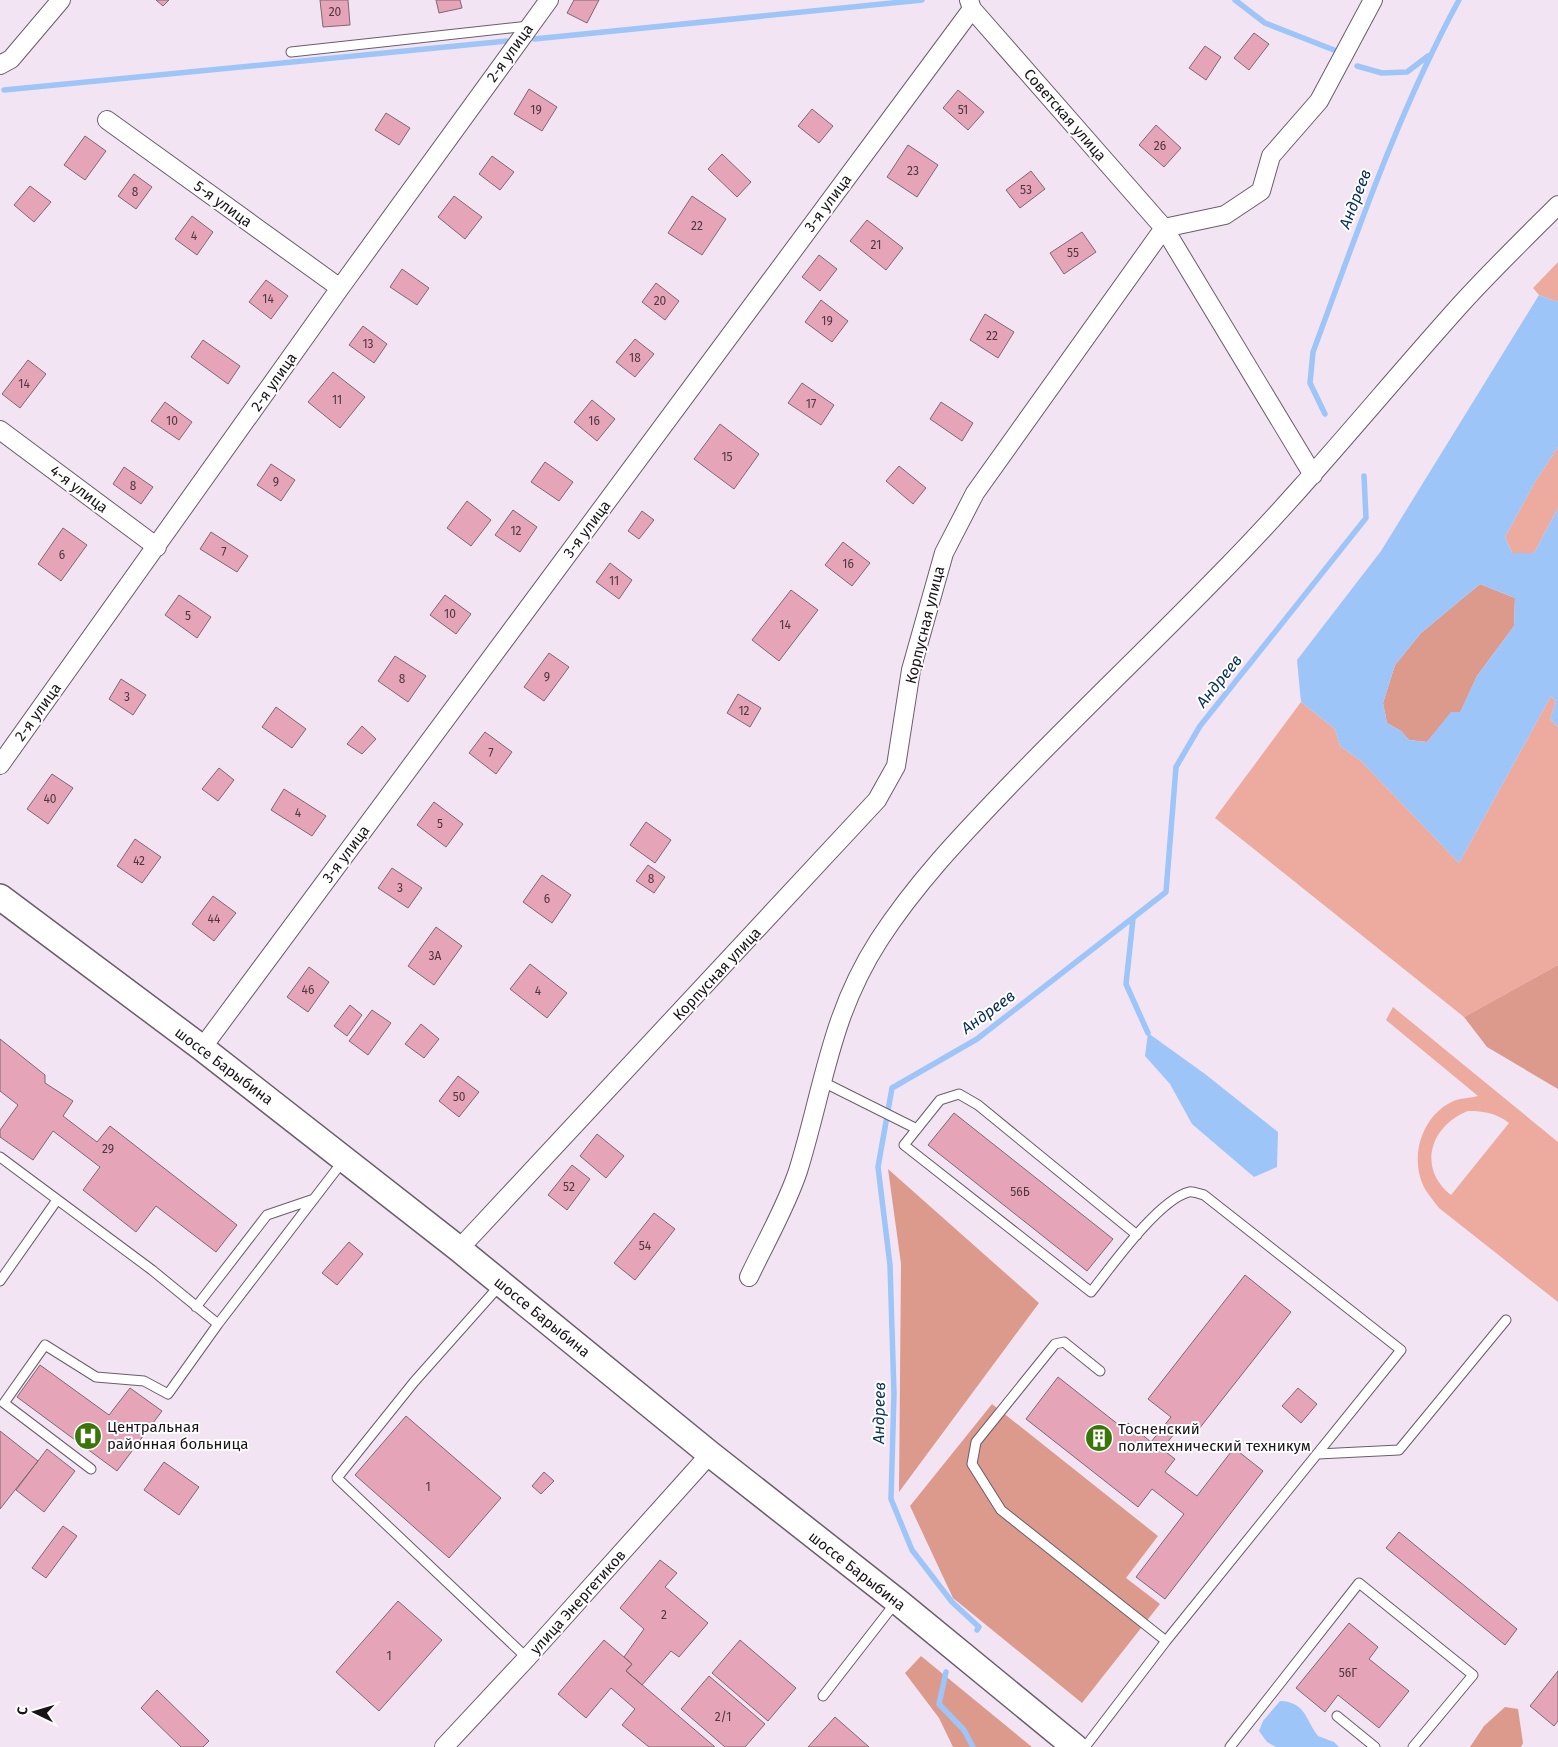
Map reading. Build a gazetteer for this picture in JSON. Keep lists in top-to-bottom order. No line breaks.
{"streets":{"main road":["шоссе Барыбина"],"street":["2-я улица","Советская улица","3-я улица","5-я улица","4-я улица","Корпусная улица","улица Энергетиков"]},"crossings":[["2-я улица","5-я улица"],["2-я улица","4-я улица"],["Советская улица","3-я улица"],["Советская улица","Корпусная улица"],["3-я улица","шоссе Барыбина"],["Корпусная улица","шоссе Барыбина"],["шоссе Барыбина","улица Энергетиков"]],"water":["Андреев"],"places":{"hospital":["Центральная районная больница"],"building":["Тосненский политехнический техникум"]},"house_numbers":["20","19","51","26","23","53","8","22","4","21","55","14","20","19","22","13","18","14","11","17","10","16","15","9","8","12","7","6","16","11","10","5","14","9","8","3","12","7","40","4","5","42","8","3","6","44","3А","46","4","50","29","52","56Б","54","1","2","1","56Г","2/1"],"north":"left"}
